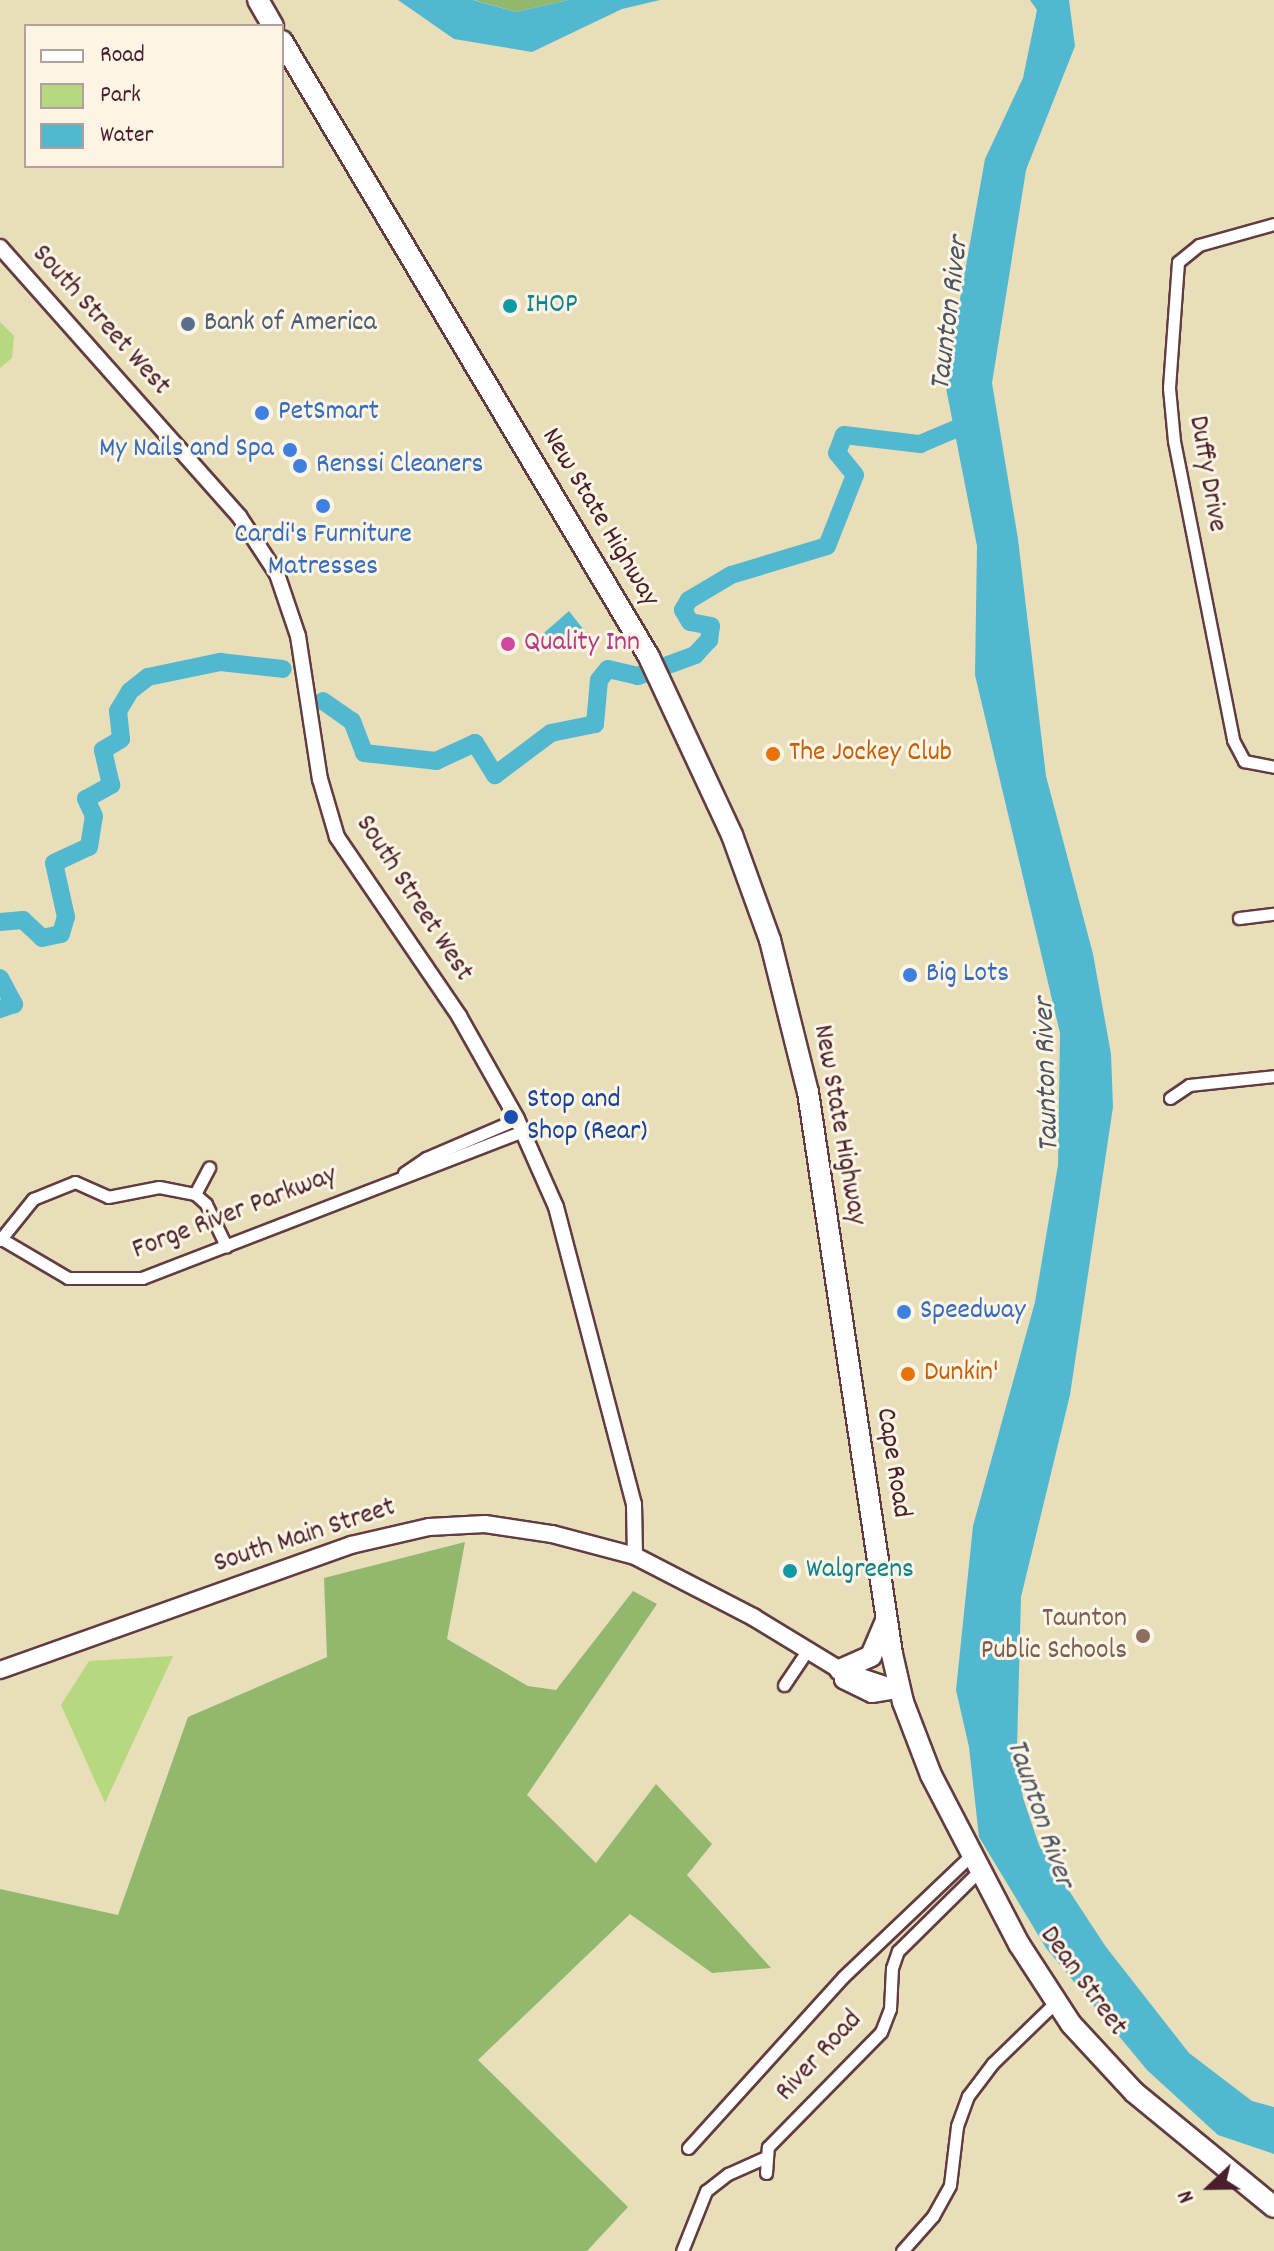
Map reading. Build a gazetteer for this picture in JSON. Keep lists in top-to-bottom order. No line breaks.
{"streets":{"highway":["New State Highway","Cape Road","Dean Street"],"main road":["South Main Street"],"street":["South Street West","Duffy Drive","Forge River Parkway","River Road"]},"crossings":[["South Street West","Forge River Parkway"],["South Street West","South Main Street"],["New State Highway","Cape Road"],["Cape Road","Dean Street"],["Dean Street","River Road"]],"water":["Taunton River"],"places":["IHOP","Bank of America","PetSmart","My Nails and Spa","Renssi Cleaners","Cardi's Furniture Matresses","Quality Inn","The Jockey Club","Big Lots","Stop and Shop (Rear)","Speedway","Dunkin'","Walgreens","Taunton Public Schools"],"legend":["Road","Park","Water"],"north":"left"}
